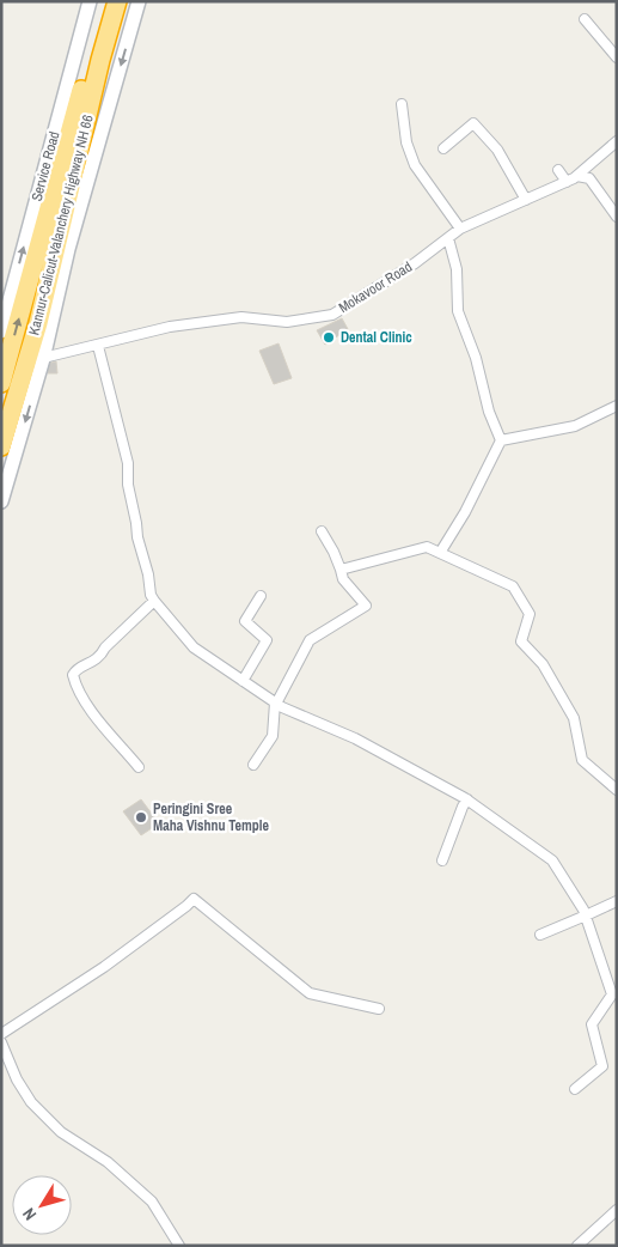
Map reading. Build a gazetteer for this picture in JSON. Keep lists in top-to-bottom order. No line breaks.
{"streets":{"highway":["Kannur-Calicut-Valanchery Highway NH 66"],"street":["Service Road","Mokavoor Road"]},"crossings":[["Kannur-Calicut-Valanchery Highway NH 66","Mokavoor Road"]],"places":["Dental Clinic","Peringini Sree Maha Vishnu Temple"],"north":"bottom left"}
